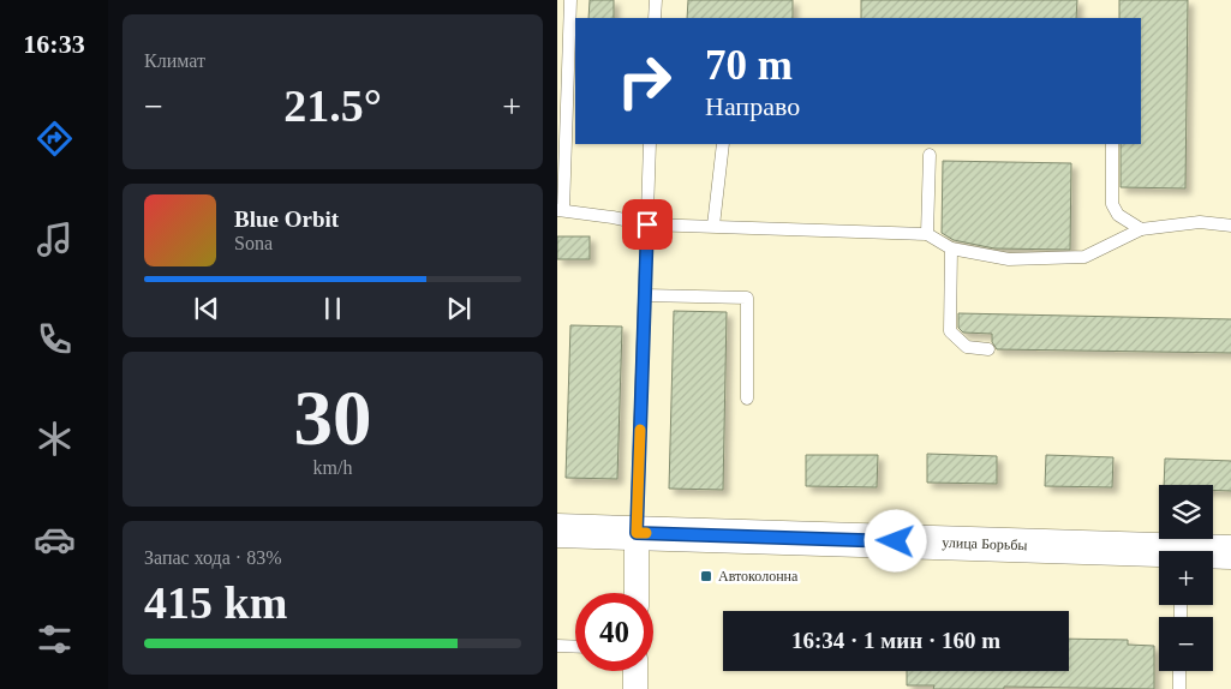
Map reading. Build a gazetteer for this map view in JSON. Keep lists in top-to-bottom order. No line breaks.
{"streets":{"street":["улица Борьбы"]},"places":{"transit":["Автоколонна"]},"page":{"tabs":"16:33","tile":["Климат",["30","km/h"],["Запас хода · 83%","415 km"]],"turn":["70 m","Направо"],"heat":["−","21.5°","+"],"song":["Blue Orbit","Sona"],"map_buttons":["+","−"],"limit":"40","trip":"16:34 · 1 мин · 160 m"}}
